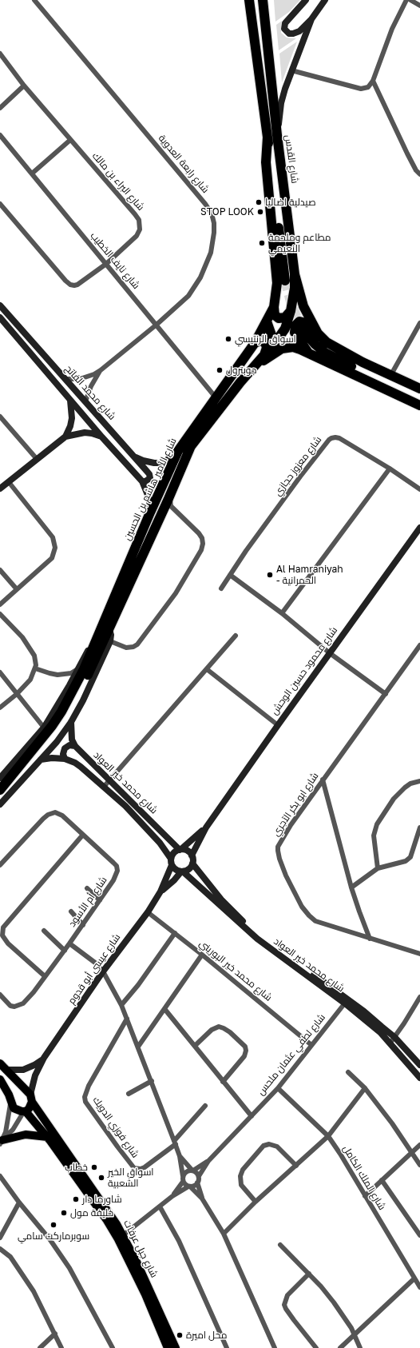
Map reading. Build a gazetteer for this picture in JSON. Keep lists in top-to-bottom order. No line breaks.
{"streets":{"highway":["شارع القدس","شارع الأمير هاشم بن الحسين"],"main road":["شارع جبل عرفات"],"street":["شارع رابعة العدوية","شارع البراء بن مالك","شارع نايف الخطيب","شارع محمد الفاتح","شارع معزوز حجازي","شارع محمود حسين الوحش","شارع محمد خير العواد","شارع ابو بكر الآجري","شارع أم الأسود","شارع عيسى أبو قدوم","شارع محمد خير البوريني","شارع لطفي عثمان ملحس","شارع فوزي الدويك","شارع الملك الكامل"]},"crossings":[["شارع القدس","شارع الأمير هاشم بن الحسين"],["شارع رابعة العدوية","شارع نايف الخطيب"],["شارع رابعة العدوية","شارع محمد الفاتح"],["شارع البراء بن مالك","شارع نايف الخطيب"],["شارع نايف الخطيب","شارع الأمير هاشم بن الحسين"],["شارع محمد الفاتح","شارع الأمير هاشم بن الحسين"],["شارع الأمير هاشم بن الحسين","شارع محمد خير العواد"],["شارع محمود حسين الوحش","شارع محمد خير العواد"],["شارع محمود حسين الوحش","شارع عيسى أبو قدوم"],["شارع محمد خير العواد","شارع عيسى أبو قدوم"],["شارع محمد خير العواد","شارع لطفي عثمان ملحس"],["شارع عيسى أبو قدوم","شارع محمد خير البوريني"],["شارع عيسى أبو قدوم","شارع جبل عرفات"],["شارع محمد خير البوريني","شارع لطفي عثمان ملحس"],["شارع لطفي عثمان ملحس","شارع الملك الكامل"]],"places":["صيدلية اضاليا","STOP LOOK","مطاعم وملحمة النعيمي","اسواق الرنتيسي","جوبترول","Al Hamraniyah - الحمرانية","خطاب","اسواق الخير الشعبية","شاورما دار","خليفة مول","سوبرماركت سامي","محل اميرة"]}
